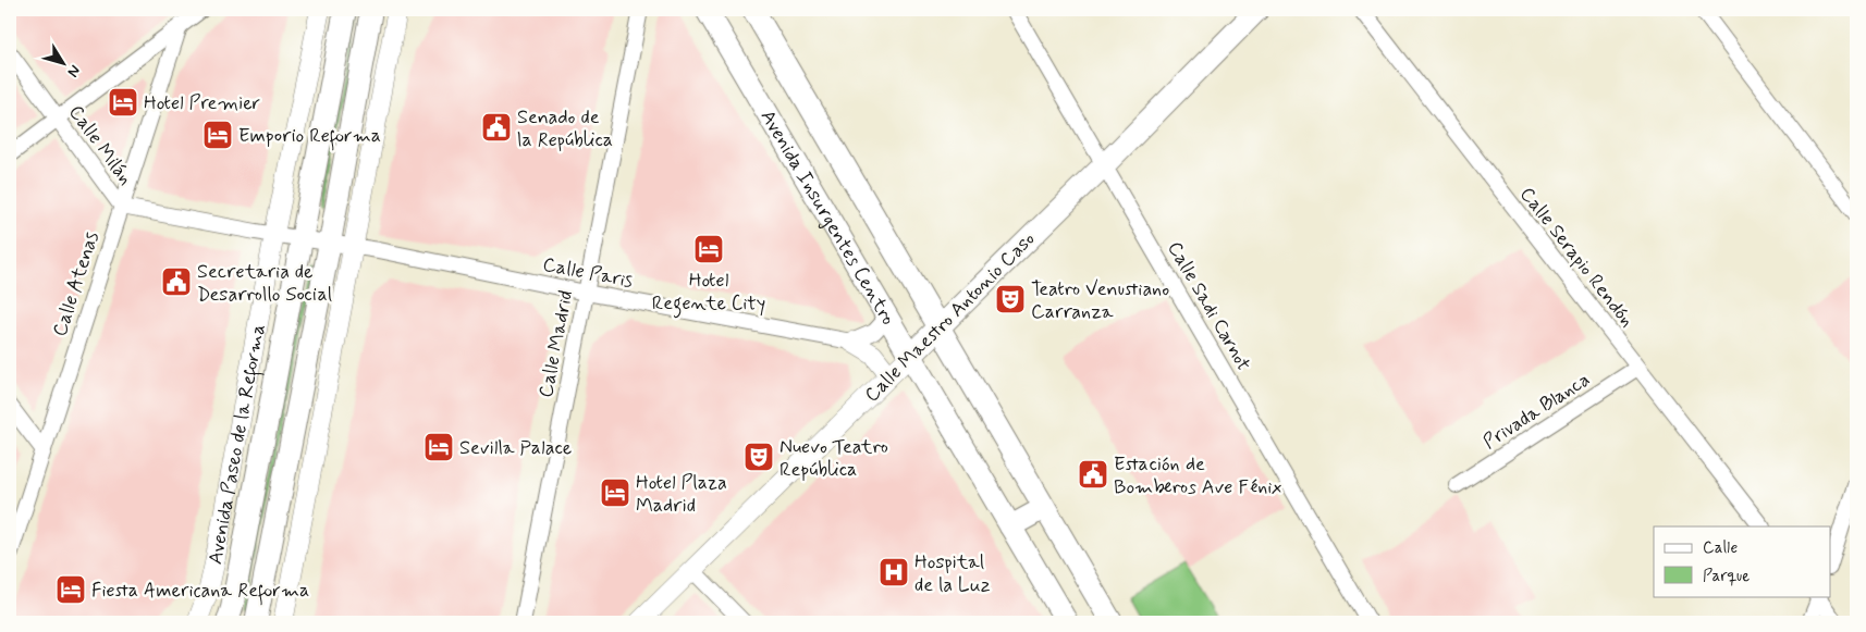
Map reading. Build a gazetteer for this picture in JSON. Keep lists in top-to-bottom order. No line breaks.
{"streets":{"main road":["Avenida Insurgentes Centro","Calle Maestro Antonio Caso","Avenida Paseo de la Reforma"],"street":["Calle Milán","Calle Serapio Rendón","Calle Paris","Calle Atenas","Calle Sadi Carnot","Calle Madrid","Privada Blanca"]},"crossings":[["Calle Milán","Calle Paris"],["Calle Milán","Calle Atenas"],["Avenida Insurgentes Centro","Calle Maestro Antonio Caso"],["Calle Serapio Rendón","Privada Blanca"],["Calle Paris","Calle Atenas"],["Calle Paris","Calle Madrid"],["Calle Paris","Avenida Paseo de la Reforma"],["Calle Sadi Carnot","Calle Maestro Antonio Caso"]],"places":{"hotel":["Hotel Premier","Emporio Reforma","Hotel Regente City","Sevilla Palace","Hotel Plaza Madrid","Fiesta Americana Reforma"],"public building":["Senado de la República","Secretaria de Desarrollo Social","Estación de Bomberos Ave Fénix"],"theatre":["Teatro Venustiano Carranza","Nuevo Teatro República"],"hospital":["Hospital de la Luz"]},"legend":["Calle","Parque"],"north":"bottom right"}
